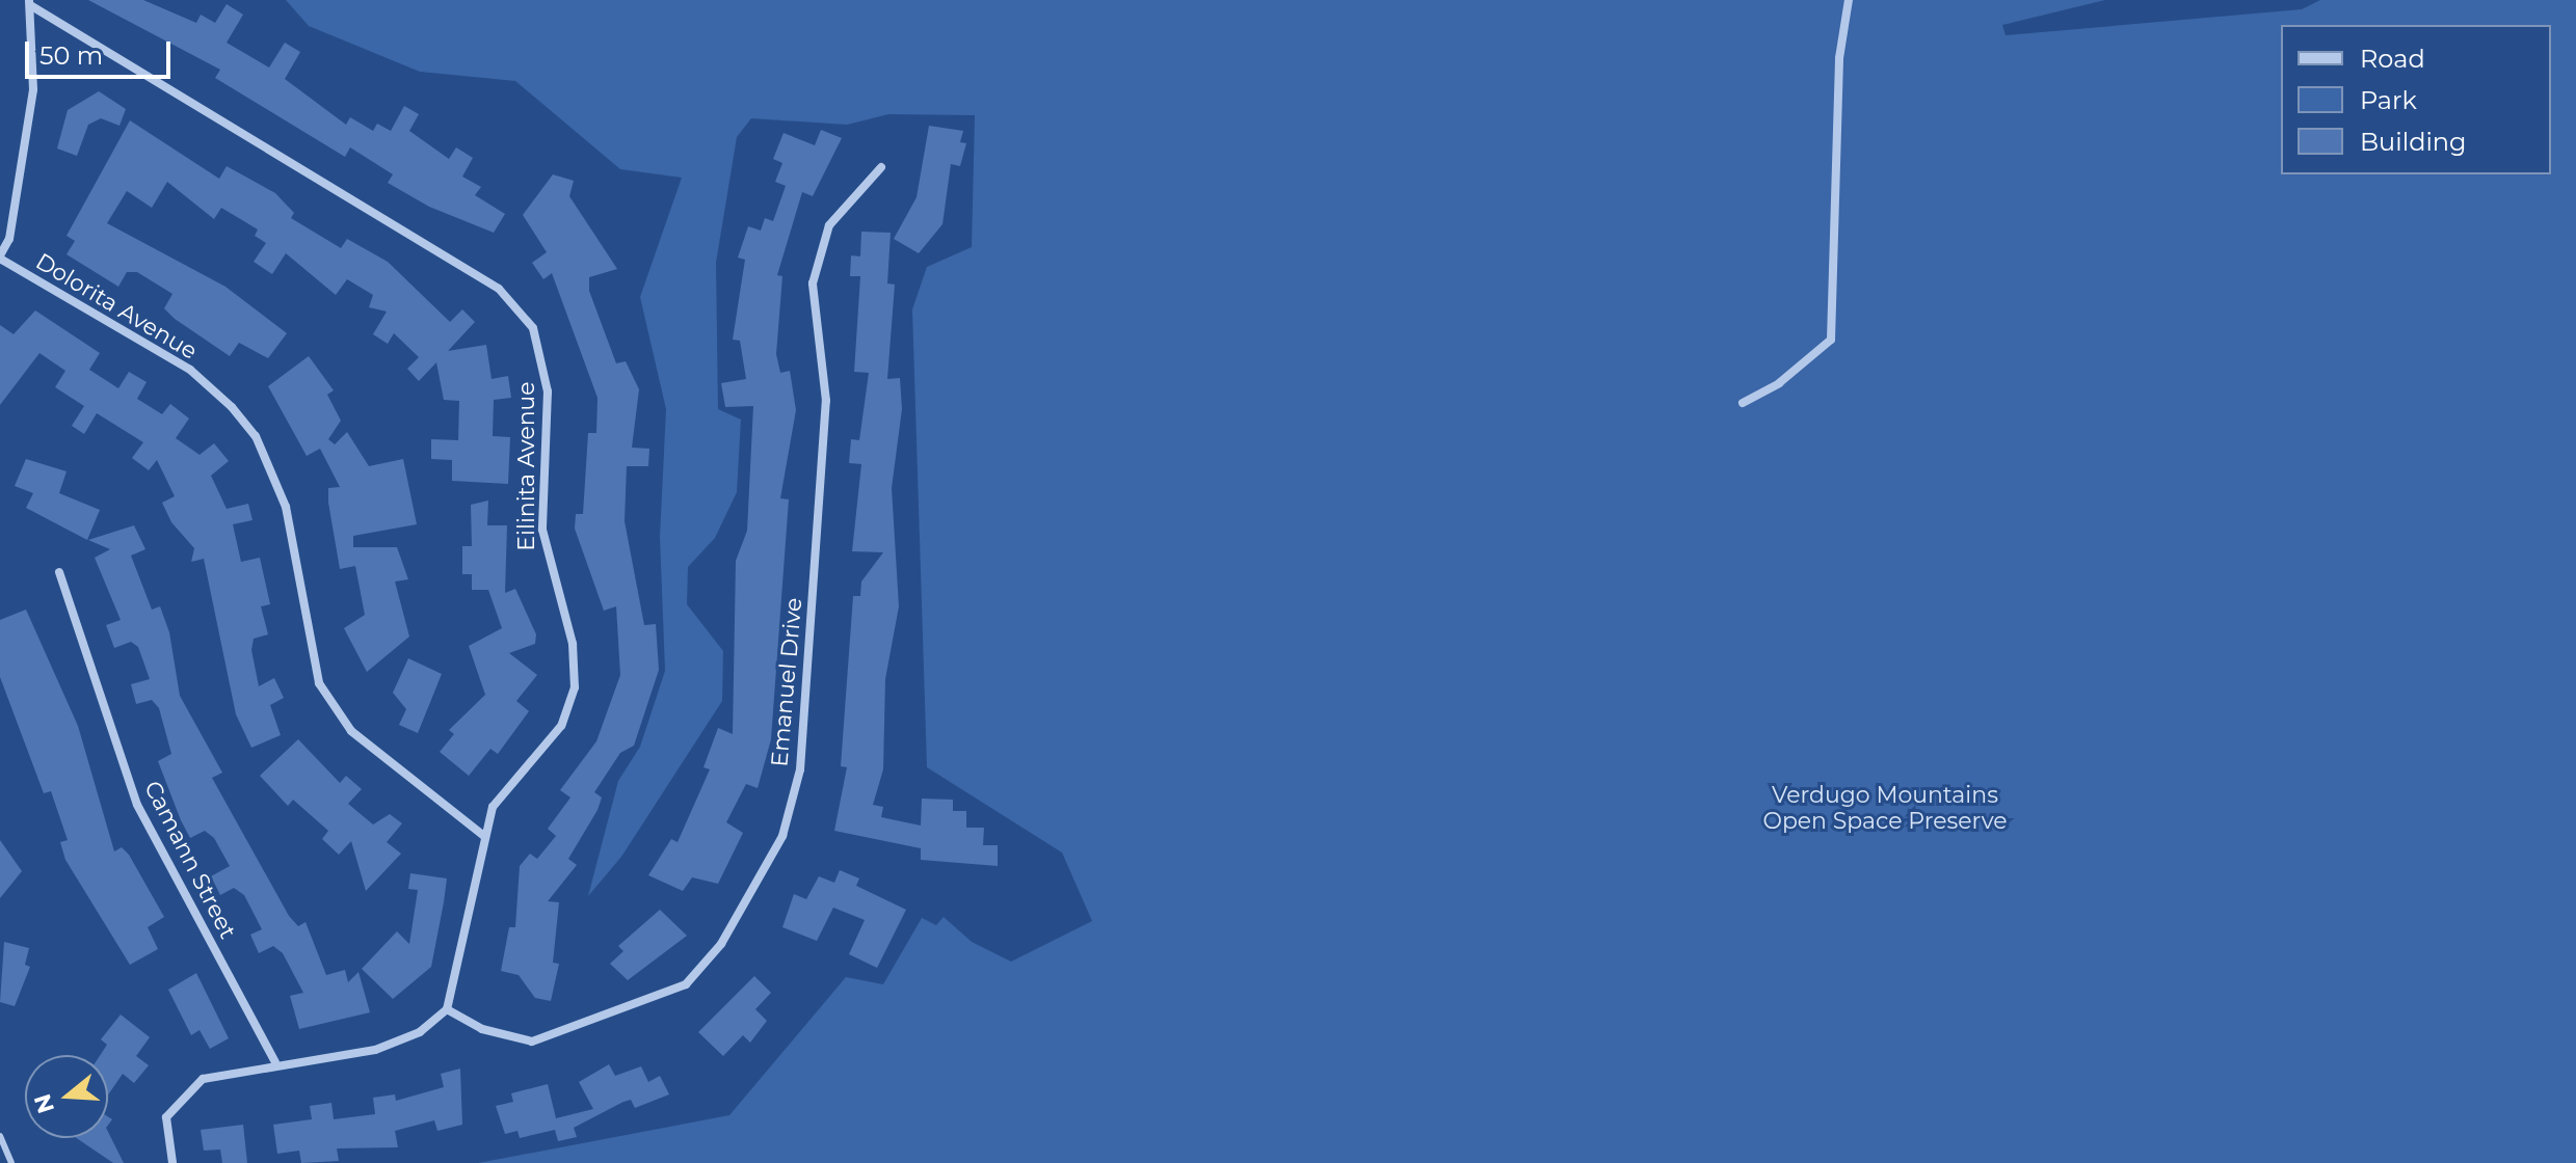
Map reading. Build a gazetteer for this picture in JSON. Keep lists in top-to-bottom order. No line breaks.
{"streets":{"street":["Dolorita Avenue","Eilinita Avenue","Emanuel Drive","Camann Street"]},"crossings":[["Dolorita Avenue","Eilinita Avenue"],["Eilinita Avenue","Emanuel Drive"]],"parks":["Verdugo Mountains Open Space Preserve"],"legend":["Road","Park","Building"],"scale_bar":"50 m","north":"left"}
